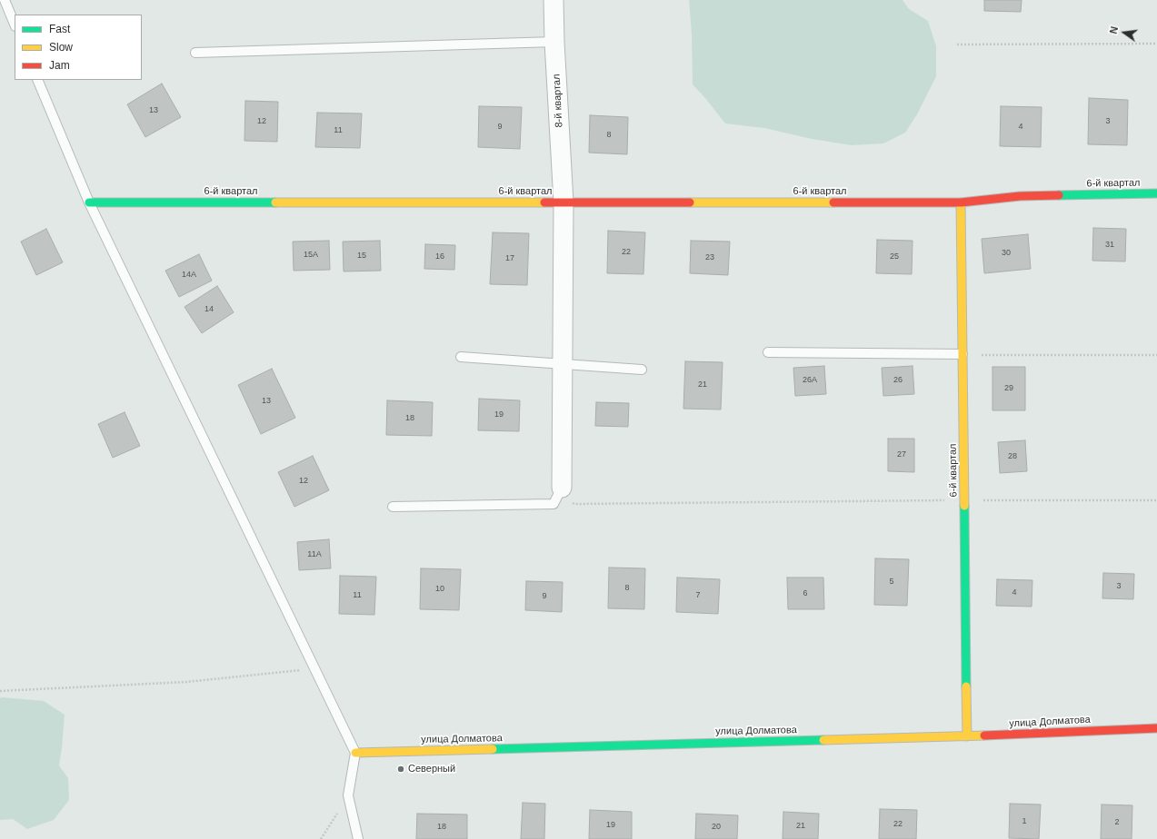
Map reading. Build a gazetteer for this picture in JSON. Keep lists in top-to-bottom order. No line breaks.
{"streets":{"street":["8-й квартал","6-й квартал","улица Долматова"]},"crossings":[["8-й квартал","6-й квартал"],["6-й квартал","улица Долматова"]],"places":["Северный"],"house_numbers":["13","12","3","9","4","11","8","31","22","30","15А","15","16","25","23","17","14А","14","26А","26","21","29","13","19","18","27","28","12","11А","5","3","8","10","4","6","11","7","9","1","2","22","19","21","18","20"],"legend":["Fast","Slow","Jam"],"north":"left"}
